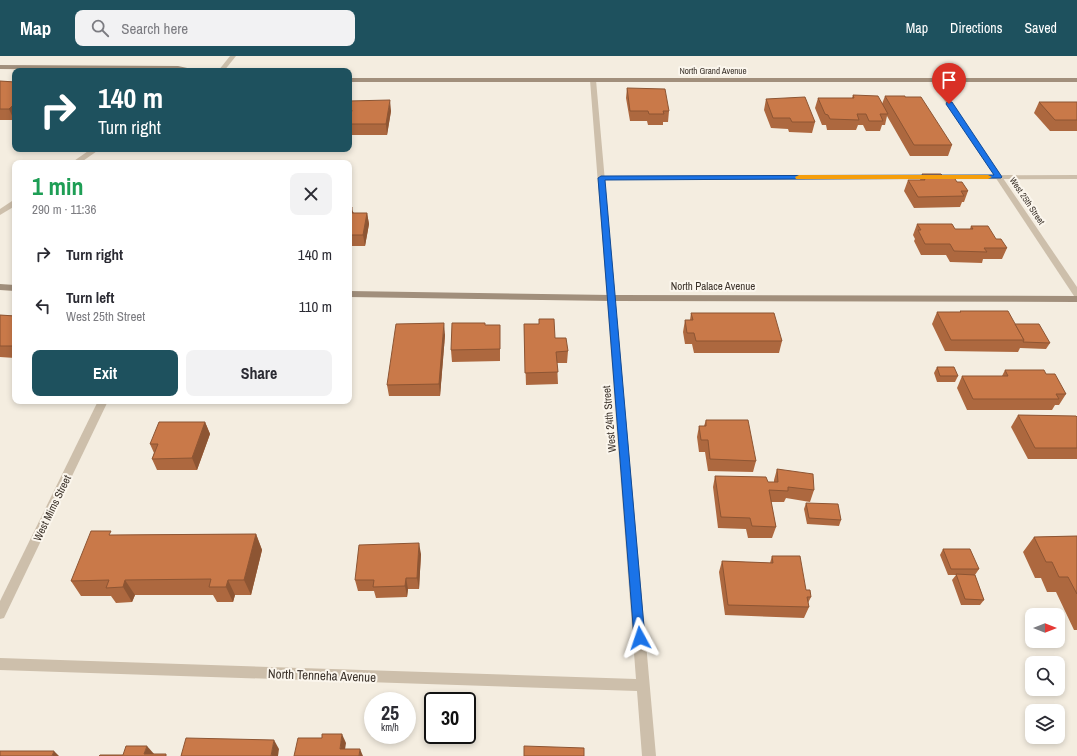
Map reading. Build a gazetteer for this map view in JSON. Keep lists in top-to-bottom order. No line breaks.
{"streets":{"street":["North Grand Avenue","West 25th Street","North Palace Avenue","West 24th Street","West Mims Street","North Tenneha Avenue"]},"crossings":[["North Grand Avenue","West 25th Street"],["North Grand Avenue","West 24th Street"],["North Palace Avenue","West 24th Street"],["West 24th Street","North Tenneha Avenue"]],"north":"right","page":{"header":"Map","search":"Search here","nav":["Map","Directions","Saved"],"turn":["140 m","Turn right"],"heading":["1 min","290 m · 11:36"],"list":[{"name":"Turn right","value":"140 m"},{"name":"Turn left","note":"West 25th Street","value":"110 m"}],"buttons":["Exit","Share"],"speed":"25 km/h","limit":"30"}}
